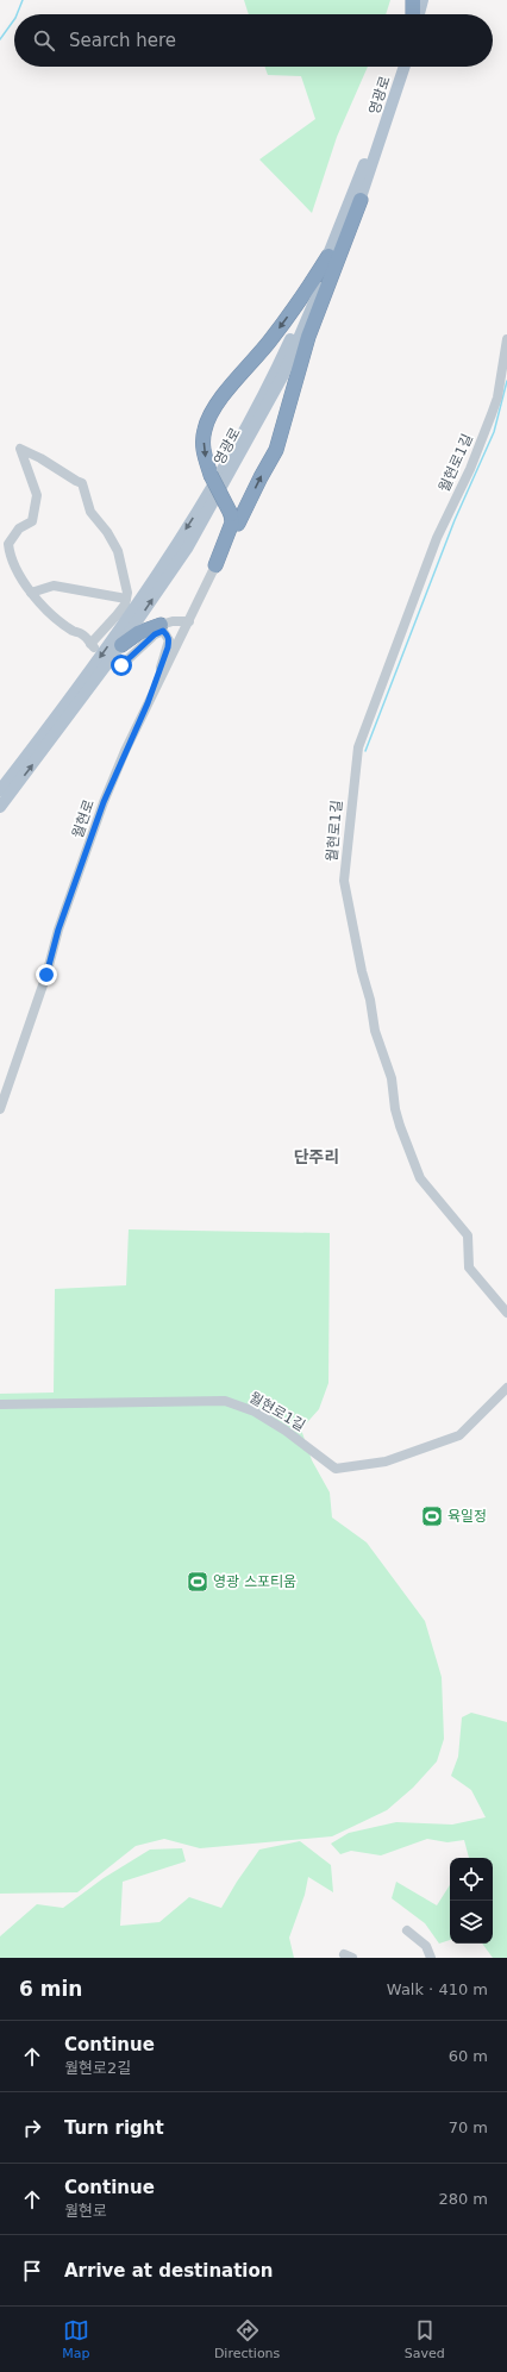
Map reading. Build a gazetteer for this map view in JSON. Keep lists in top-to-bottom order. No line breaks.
{"streets":{"main road":["영광로"],"street":["월현로1길","월현로"]},"districts":["단주리"],"places":{"sports":["육일정","영광 스포티움"]},"page":{"search":"Search here","heading":["6 min","Walk · 410 m"],"list":[["Continue","월현로2길","60 m"],["Turn right","70 m"],["Continue","월현로","280 m"],"Arrive at destination"],"nav":["Map","Directions","Saved"]}}
